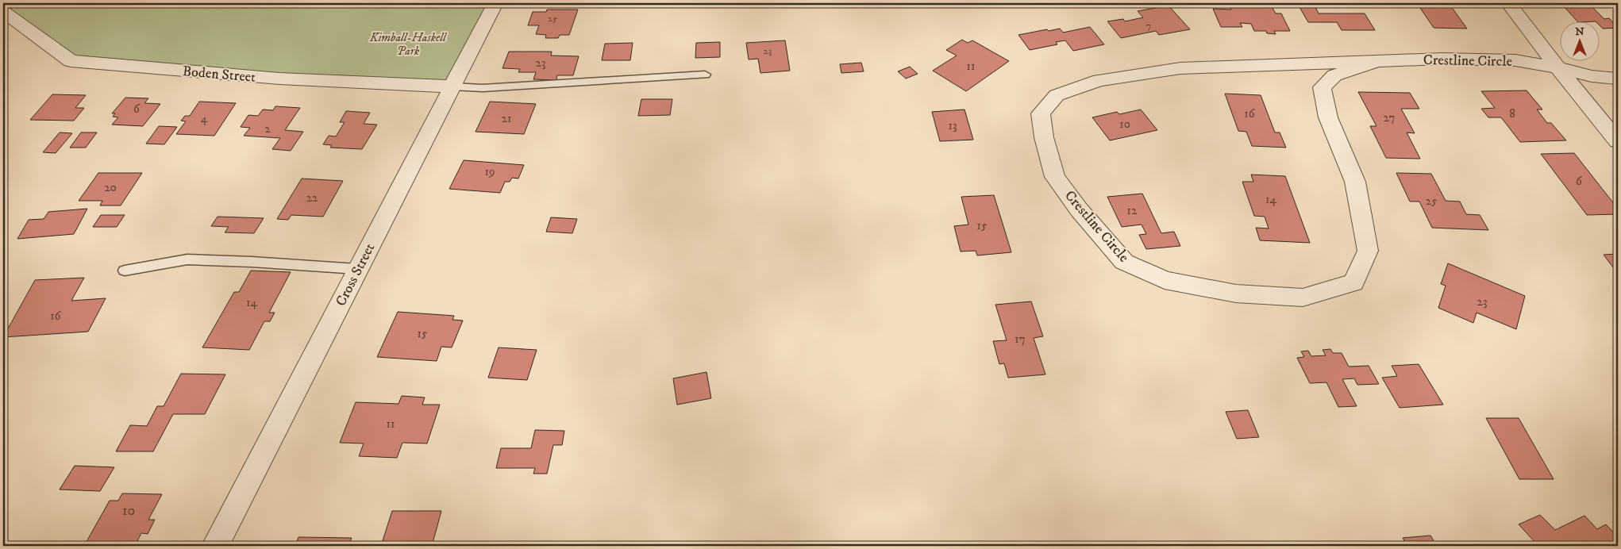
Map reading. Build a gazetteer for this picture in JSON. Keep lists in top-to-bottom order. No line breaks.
{"streets":{"street":["Crestline Circle","Boden Street","Cross Street"]},"crossings":[["Boden Street","Cross Street"]],"parks":["Kimball-Haskell Park"],"house_numbers":["25","7","23","23","11","6","16","8","27","4","21","10","13","2","19","6","20","22","14","25","12","15","23","14","16","15","17","11","10"],"north":"top"}
